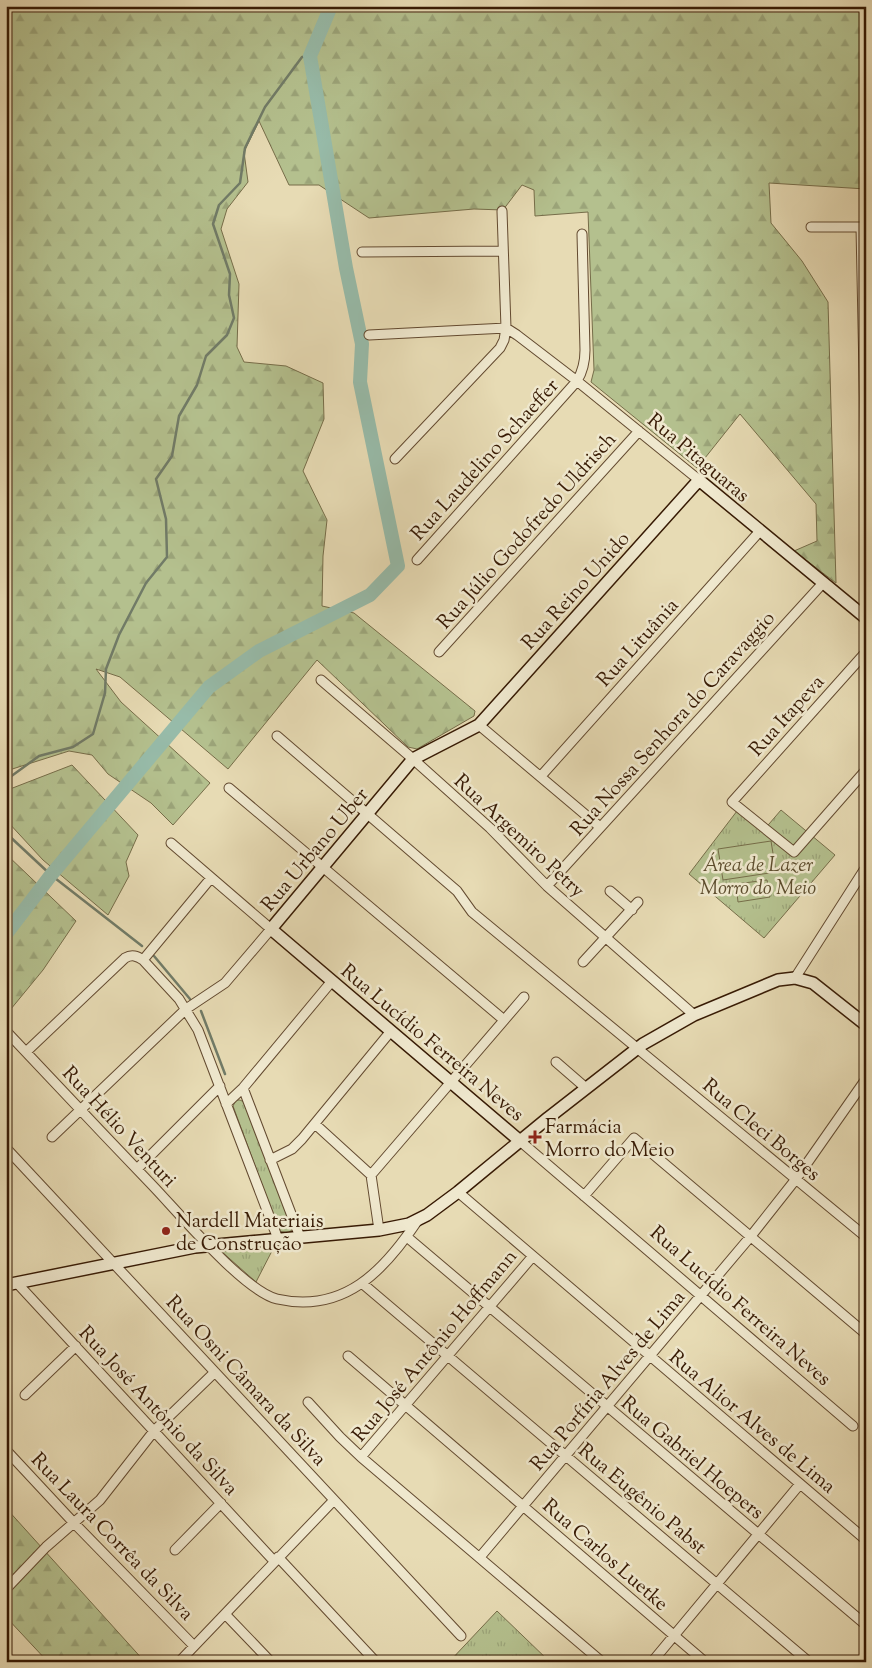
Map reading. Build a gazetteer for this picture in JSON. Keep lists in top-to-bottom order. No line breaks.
{"streets":{"street":["Rua Pitaguaras","Rua Laudelino Schaeffer","Rua Júlio Godofredo Uldrisch","Rua Reino Unido","Rua Lituânia","Rua Itapeva","Rua Nossa Senhora do Caravaggio","Rua Argemiro Petry","Rua Urbano Uber","Rua Lucídio Ferreira Neves","Rua Hélio Venturi","Rua Cleci Borges","Rua José Antônio Hoffmann","Rua Osni Câmara da Silva","Rua Porfíria Alves de Lima","Rua José Antônio da Silva","Rua Alior Alves de Lima","Rua Gabriel Hoepers","Rua Eugênio Pabst","Rua Laura Corrêa da Silva","Rua Carlos Luetke"]},"crossings":[["Rua Pitaguaras","Rua Laudelino Schaeffer"],["Rua Pitaguaras","Rua Júlio Godofredo Uldrisch"],["Rua Pitaguaras","Rua Reino Unido"],["Rua Pitaguaras","Rua Lituânia"],["Rua Pitaguaras","Rua Nossa Senhora do Caravaggio"],["Rua Reino Unido","Rua Urbano Uber"],["Rua Nossa Senhora do Caravaggio","Rua Argemiro Petry"],["Rua Argemiro Petry","Rua Urbano Uber"],["Rua Urbano Uber","Rua Lucídio Ferreira Neves"],["Rua Urbano Uber","Rua Hélio Venturi"],["Rua Urbano Uber","Rua Cleci Borges"],["Rua Lucídio Ferreira Neves","Rua Porfíria Alves de Lima"],["Rua Hélio Venturi","Rua Gabriel Hoepers"],["Rua Hélio Venturi","Rua Eugênio Pabst"],["Rua Cleci Borges","Rua Porfíria Alves de Lima"],["Rua José Antônio Hoffmann","Rua Alior Alves de Lima"],["Rua José Antônio Hoffmann","Rua Gabriel Hoepers"],["Rua José Antônio Hoffmann","Rua Eugênio Pabst"],["Rua José Antônio Hoffmann","Rua Carlos Luetke"],["Rua Porfíria Alves de Lima","Rua Alior Alves de Lima"],["Rua Porfíria Alves de Lima","Rua Gabriel Hoepers"],["Rua Porfíria Alves de Lima","Rua Eugênio Pabst"],["Rua Porfíria Alves de Lima","Rua Carlos Luetke"]],"parks":["Área de Lazer Morro do Meio"],"places":{"health":["Farmácia Morro do Meio"],"other":["Nardell Materiais de Construção"]}}
